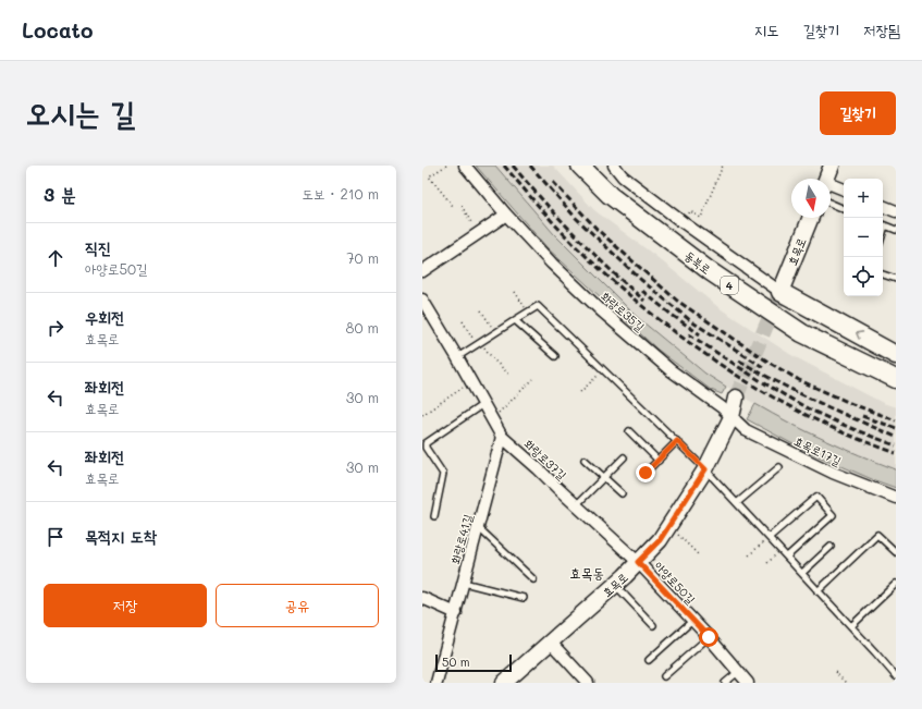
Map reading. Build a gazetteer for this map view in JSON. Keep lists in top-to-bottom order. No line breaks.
{"streets":{"main road":["동북로","4"],"street":["효목로","화랑로35길","효목로17길","화랑로37길","화랑로41길","아양로50길"]},"crossings":[["효목로","화랑로35길"],["효목로","효목로17길"],["효목로","화랑로37길"],["효목로","아양로50길"],["화랑로35길","효목로17길"],["화랑로37길","화랑로41길"],["화랑로37길","아양로50길"]],"districts":["효목동"],"scale_bar":"50 m","north":"bottom","page":{"header":"Locato","nav":["지도","길찾기","저장됨"],"buttons":["길찾기",["저장","공유"]],"title":"오시는 길","heading":["3 분","도보 · 210 m"],"map_buttons":["+","−"],"list":[["직진","아양로50길","70 m"],["우회전","효목로","80 m"],["좌회전","효목로","30 m"],["좌회전","효목로","30 m"],"목적지 도착"],"scale":"50 m"}}
